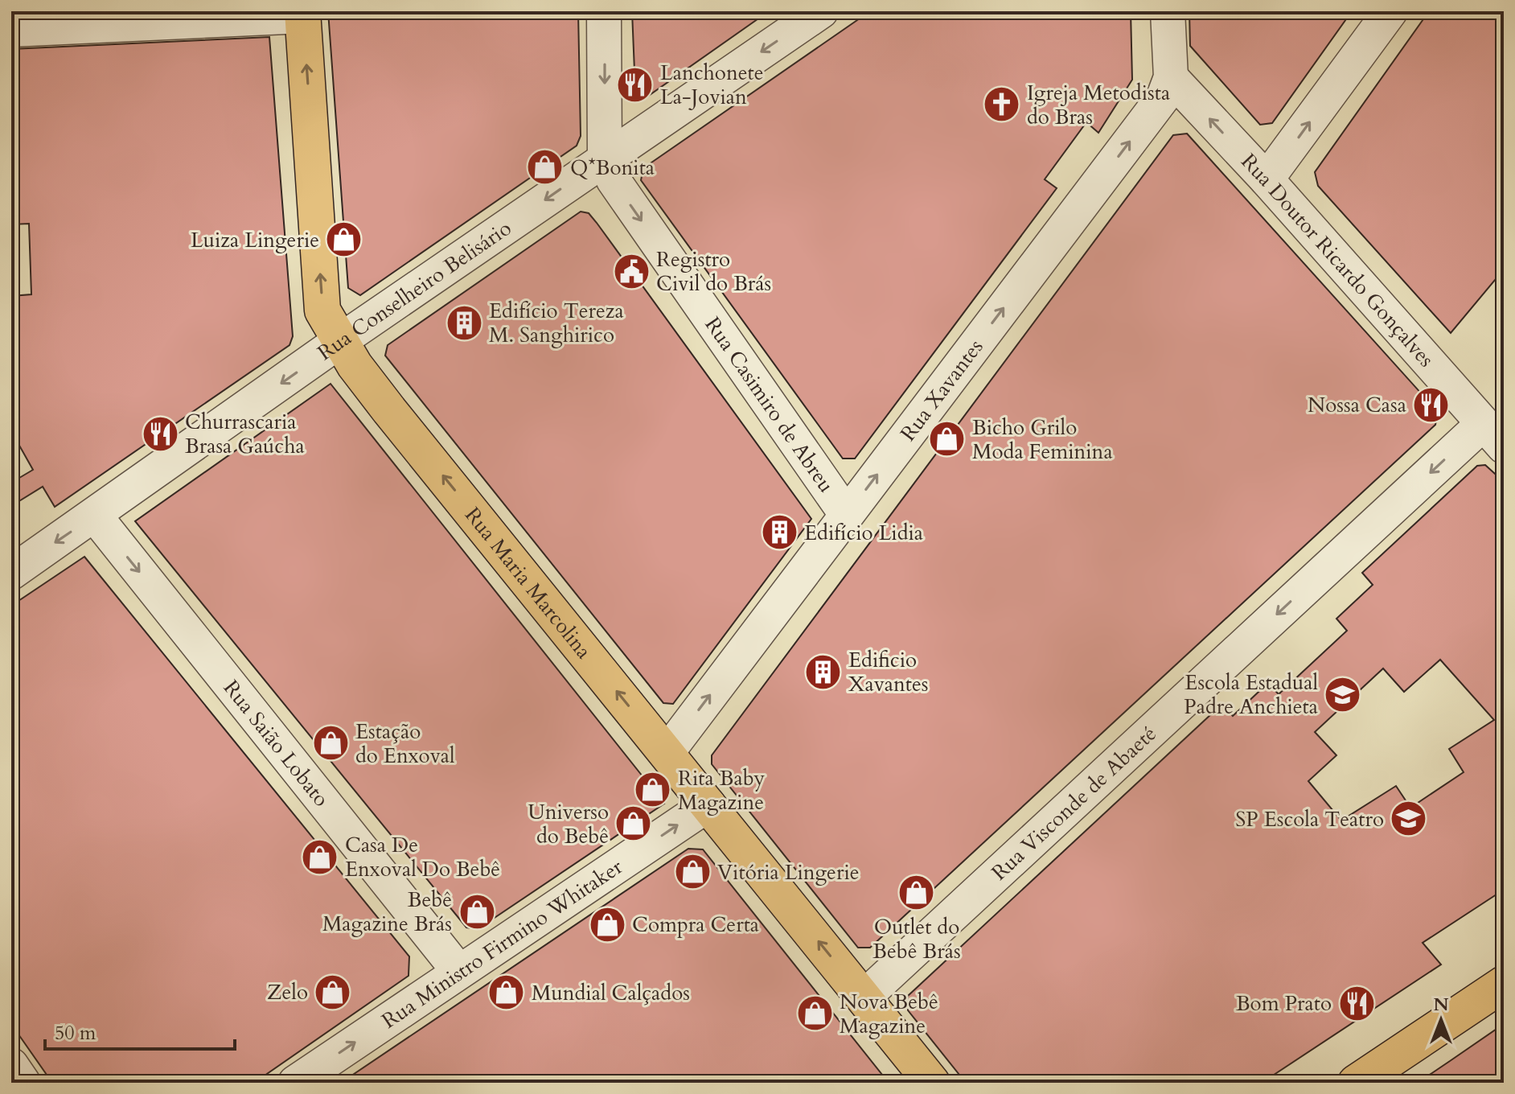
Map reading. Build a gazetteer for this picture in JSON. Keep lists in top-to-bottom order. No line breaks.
{"streets":{"main road":["Rua Maria Marcolina"],"street":["Rua Doutor Ricardo Gonçalves","Rua Conselheiro Belisário","Rua Xavantes","Rua Casimiro de Abreu","Rua Saião Lobato","Rua Visconde de Abaeté","Rua Ministro Firmino Whitaker"]},"crossings":[["Rua Doutor Ricardo Gonçalves","Rua Xavantes"],["Rua Doutor Ricardo Gonçalves","Rua Visconde de Abaeté"],["Rua Conselheiro Belisário","Rua Casimiro de Abreu"],["Rua Conselheiro Belisário","Rua Maria Marcolina"],["Rua Conselheiro Belisário","Rua Saião Lobato"],["Rua Xavantes","Rua Casimiro de Abreu"],["Rua Xavantes","Rua Maria Marcolina"],["Rua Maria Marcolina","Rua Visconde de Abaeté"],["Rua Maria Marcolina","Rua Ministro Firmino Whitaker"],["Rua Saião Lobato","Rua Ministro Firmino Whitaker"]],"one_way":["Rua Conselheiro Belisário","Rua Xavantes","Rua Casimiro de Abreu","Rua Maria Marcolina","Rua Saião Lobato","Rua Visconde de Abaeté","Rua Ministro Firmino Whitaker"],"places":{"restaurant":["Lanchonete La-Jovian","Nossa Casa","Churrascaria Brasa Gaúcha","Bom Prato"],"church":["Igreja Metodista do Bras"],"shop":["Q*Bonita","Luiza Lingerie","Bicho Grilo Moda Feminina","Estação do Enxoval","Rita Baby Magazine","Universo do Bebê","Casa De Enxoval Do Bebê","Vitória Lingerie","Outlet do Bebê Brás","Bebê Magazine Brás","Compra Certa","Zelo","Mundial Calçados","Nova Bebê Magazine"],"public building":["Registro Civil do Brás"],"building":["Edifício Tereza M. Sanghirico","Edifício Lidia","Edificio Xavantes"],"school or university":["Escola Estadual Padre Anchieta","SP Escola Teatro"]},"scale_bar":"50 m","north":"top"}
